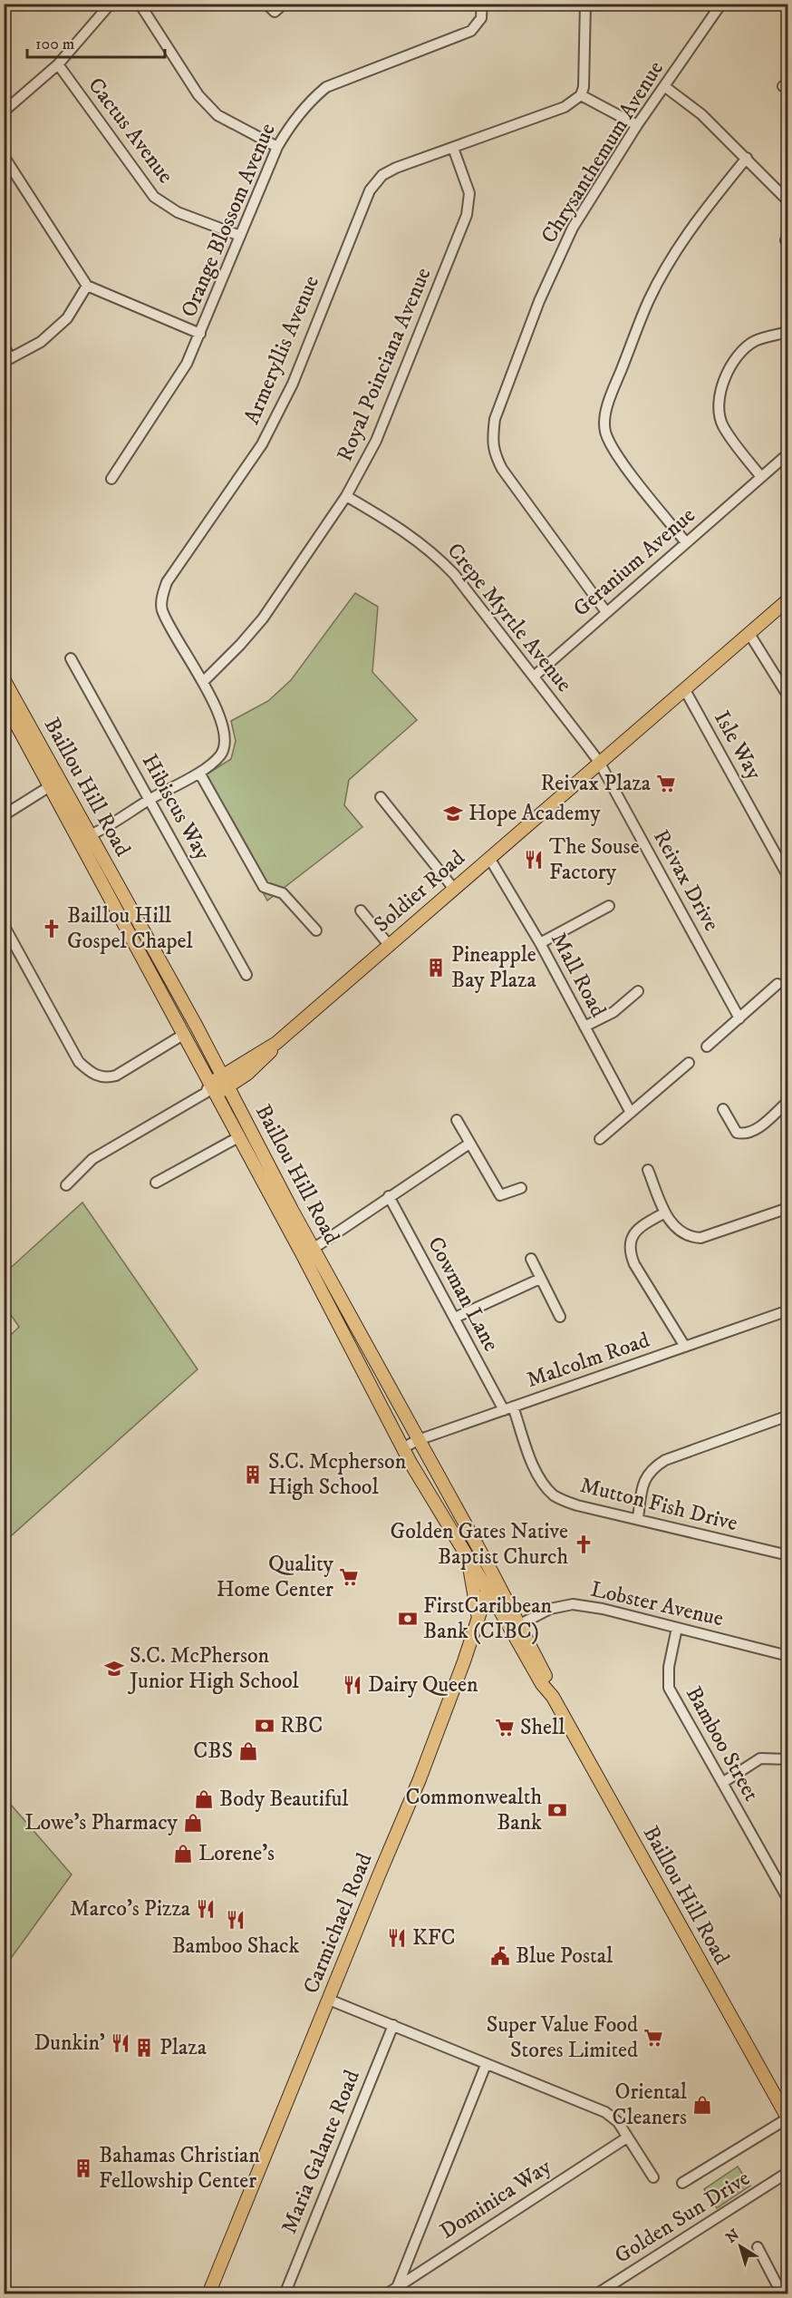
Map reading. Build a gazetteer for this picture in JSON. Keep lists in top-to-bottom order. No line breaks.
{"streets":{"main road":["Baillou Hill Road","Soldier Road","Carmichael Road"],"street":["Cactus Avenue","Chrysanthemum Avenue","Orange Blossom Avenue","Armeryllis Avenue","Royal Poinciana Avenue","Geranium Avenue","Crepe Myrtle Avenue","Isle Way","Hibiscus Way","Reivax Drive","Mall Road","Cowman Lane","Malcolm Road","Mutton Fish Drive","Lobster Avenue","Bamboo Street","Maria Galante Road","Dominica Way","Golden Sun Drive"]},"crossings":[["Cactus Avenue","Orange Blossom Avenue"],["Chrysanthemum Avenue","Geranium Avenue"],["Armeryllis Avenue","Royal Poinciana Avenue"],["Armeryllis Avenue","Baillou Hill Road"],["Armeryllis Avenue","Hibiscus Way"],["Royal Poinciana Avenue","Crepe Myrtle Avenue"],["Geranium Avenue","Crepe Myrtle Avenue"],["Crepe Myrtle Avenue","Reivax Drive"],["Crepe Myrtle Avenue","Soldier Road"],["Isle Way","Soldier Road"],["Baillou Hill Road","Soldier Road"],["Baillou Hill Road","Malcolm Road"],["Baillou Hill Road","Lobster Avenue"],["Baillou Hill Road","Carmichael Road"],["Reivax Drive","Soldier Road"],["Soldier Road","Mall Road"],["Cowman Lane","Malcolm Road"],["Cowman Lane","Mutton Fish Drive"],["Malcolm Road","Mutton Fish Drive"],["Lobster Avenue","Bamboo Street"]],"places":{"supermarket":["Reivax Plaza","Quality Home Center","Shell","Super Value Food Stores Limited"],"school or university":["Hope Academy","S.C. McPherson Junior High School"],"restaurant":["The Souse Factory","Dairy Queen","Marco's Pizza","Bamboo Shack","KFC","Dunkin'"],"church":["Baillou Hill Gospel Chapel","Golden Gates Native Baptist Church"],"building":["Pineapple Bay Plaza","S.C. Mcpherson High School","Plaza","Bahamas Christian Fellowship Center"],"bank":["FirstCaribbean Bank (CIBC)","RBC","Commonwealth Bank"],"shop":["CBS","Body Beautiful","Lowe's Pharmacy","Lorene's","Oriental Cleaners"],"public building":["Blue Postal"]},"scale_bar":"100 m","north":"top left"}
